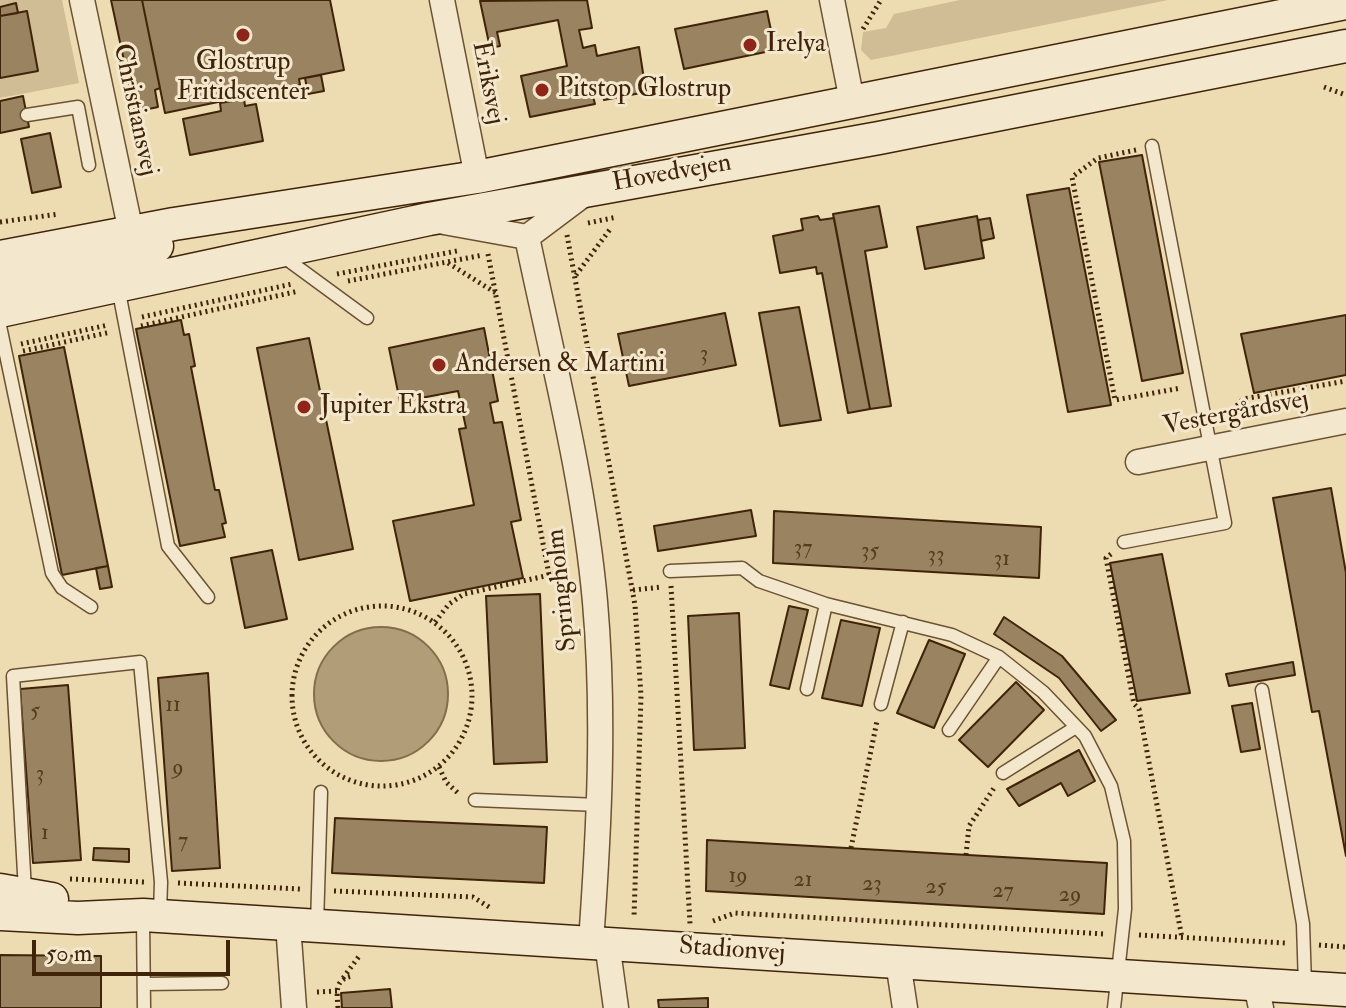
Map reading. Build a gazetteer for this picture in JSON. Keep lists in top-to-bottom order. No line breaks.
{"streets":{"main road":["Hovedvejen","Stadionvej"],"street":["Eriksvej","Christiansvej","Vestergårdsvej","Springholm"]},"crossings":[["Eriksvej","Hovedvejen"],["Christiansvej","Hovedvejen"],["Springholm","Stadionvej"]],"places":["Glostrup Fritidscenter","Irelya","Pitstop Glostrup","Andersen & Martini","Jupiter Ekstra"],"house_numbers":["3","37","35","33","31","11","5","9","3","1","7","19","21","23","25","27","29"],"scale_bar":"50 m"}
